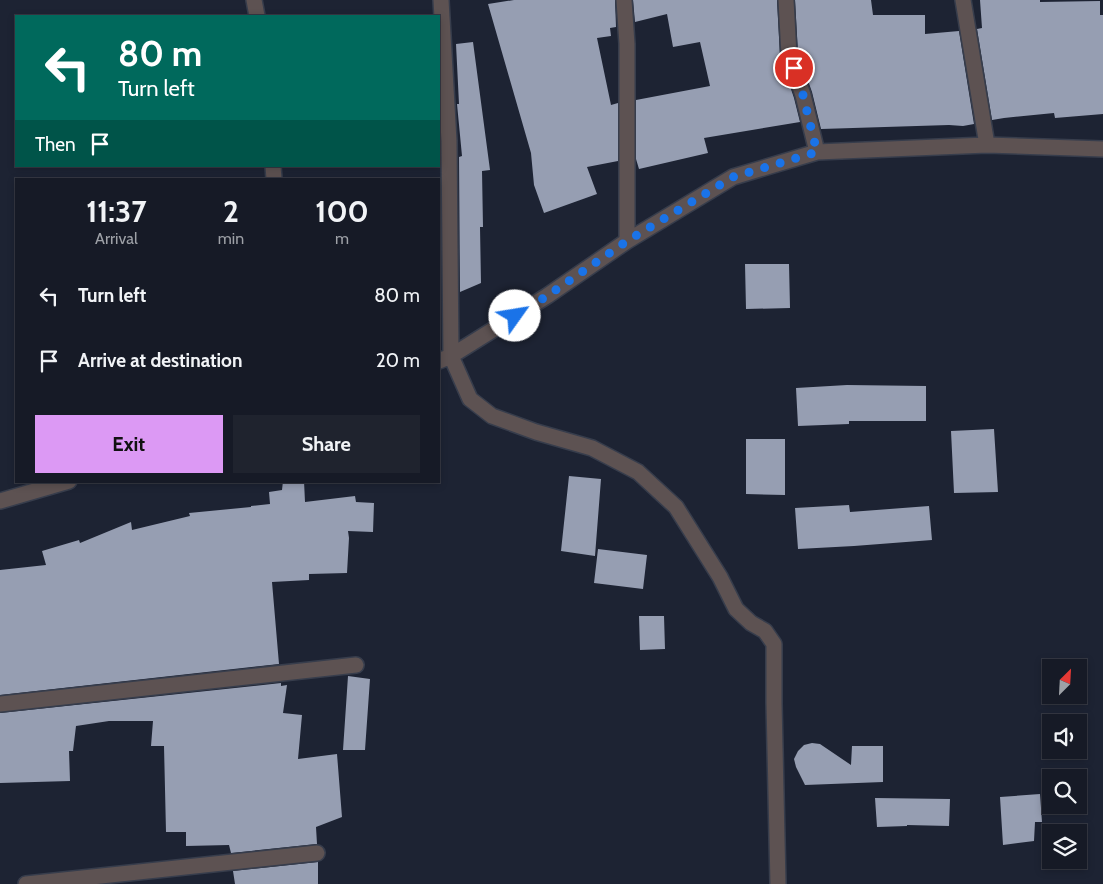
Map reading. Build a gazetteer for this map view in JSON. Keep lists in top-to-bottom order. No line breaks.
{"north":"top right","page":{"turn":["80 m","Turn left"],"then":"Then","eta":["11:37","Arrival","2","min","100","m"],"list":[{"name":"Turn left","value":"80 m"},{"name":"Arrive at destination","value":"20 m"}],"buttons":["Exit","Share"]}}
